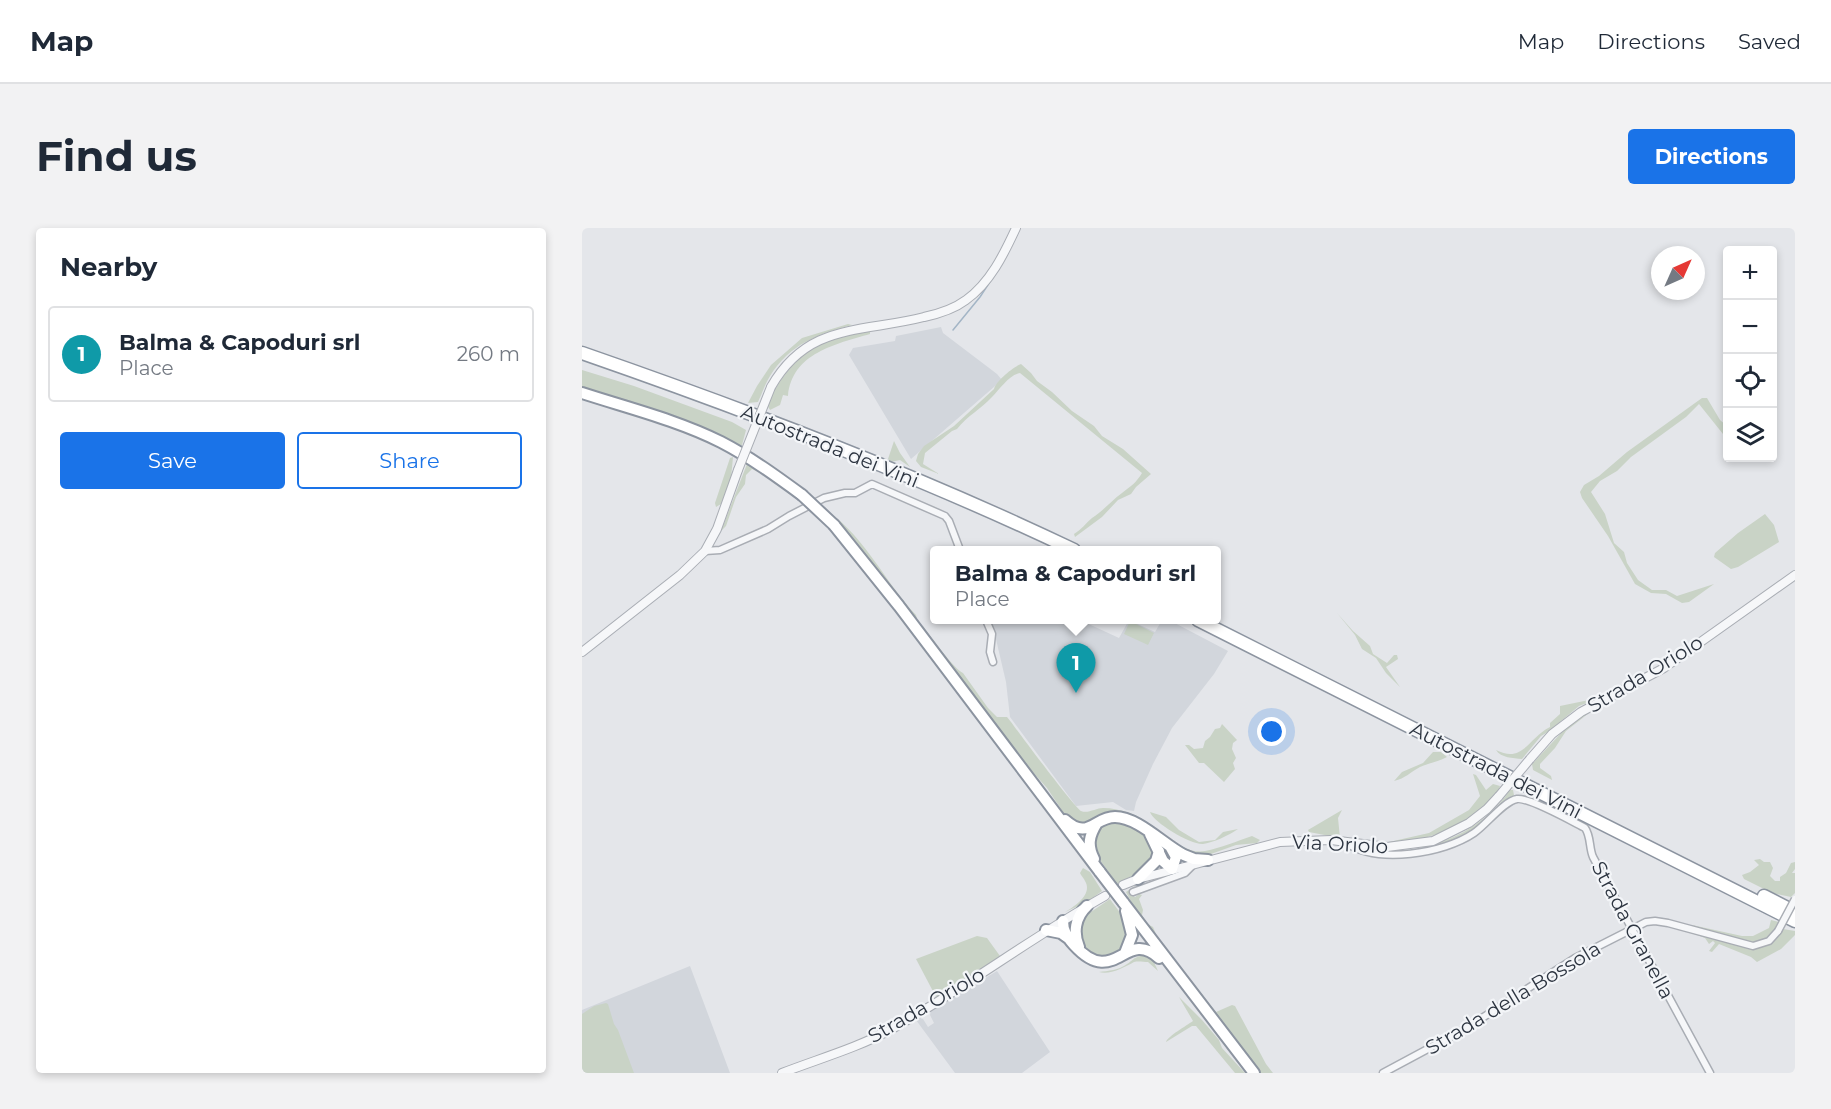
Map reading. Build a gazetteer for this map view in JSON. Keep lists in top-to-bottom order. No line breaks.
{"streets":{"highway":["Autostrada dei Vini"],"street":["Strada Oriolo","Via Oriolo","Strada Granella","Strada della Bossola"]},"crossings":[["Strada Oriolo","Via Oriolo"],["Via Oriolo","Strada Granella"],["Strada Granella","Strada della Bossola"]],"north":"top right","page":{"header":"Map","nav":["Map","Directions","Saved"],"buttons":["Directions",["Save","Share"]],"title":"Find us","heading":"Nearby","map_buttons":["+","−"],"list":[{"mark":"1","name":"Balma & Capoduri srl","note":"Place","value":"260 m"}],"popup":["Balma & Capoduri srl","Place"],"pins":"1"}}
